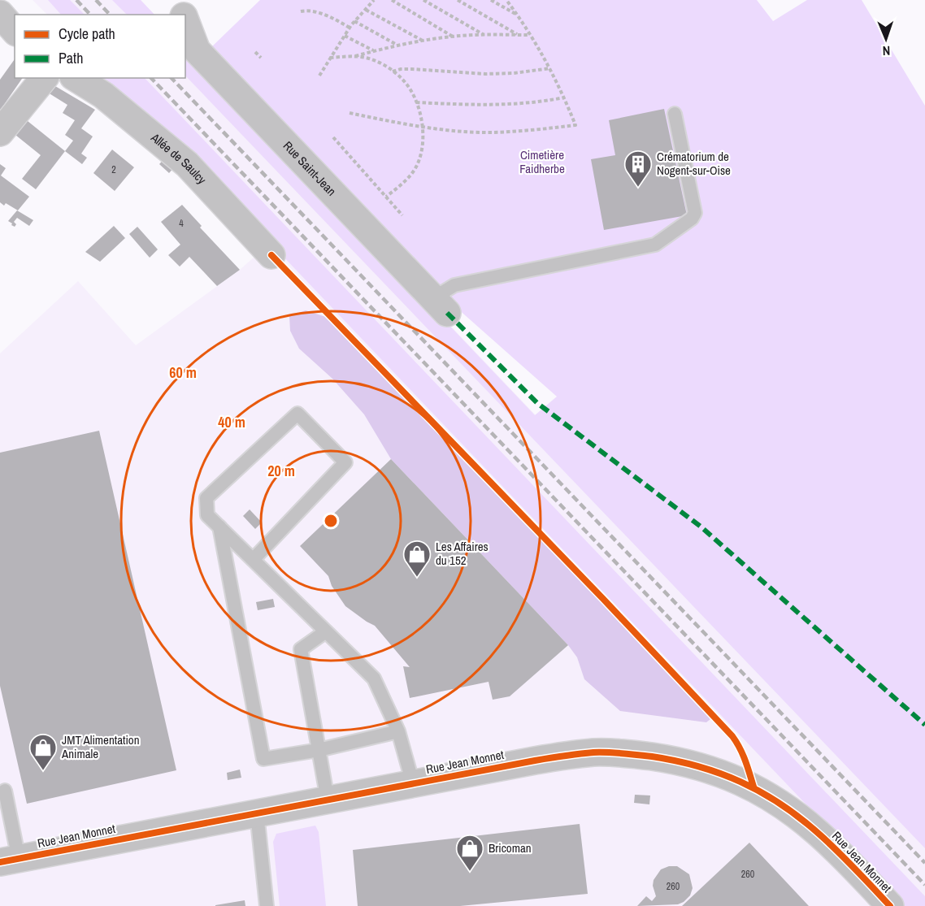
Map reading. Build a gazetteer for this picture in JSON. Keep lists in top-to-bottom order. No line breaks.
{"streets":{"street":["Allée de Saulcy","Rue Saint-Jean","Rue Jean Monnet"]},"parks":["Cimetière Faidherbe"],"places":{"building":["Crématorium de Nogent-sur-Oise"],"shop":["Les Affaires du 152","JMT Alimentation Animale","Bricoman"]},"house_numbers":["2","4","260","260"],"legend":["Cycle path","Path"],"north":"bottom","rings":["60 m","40 m","20 m"]}
